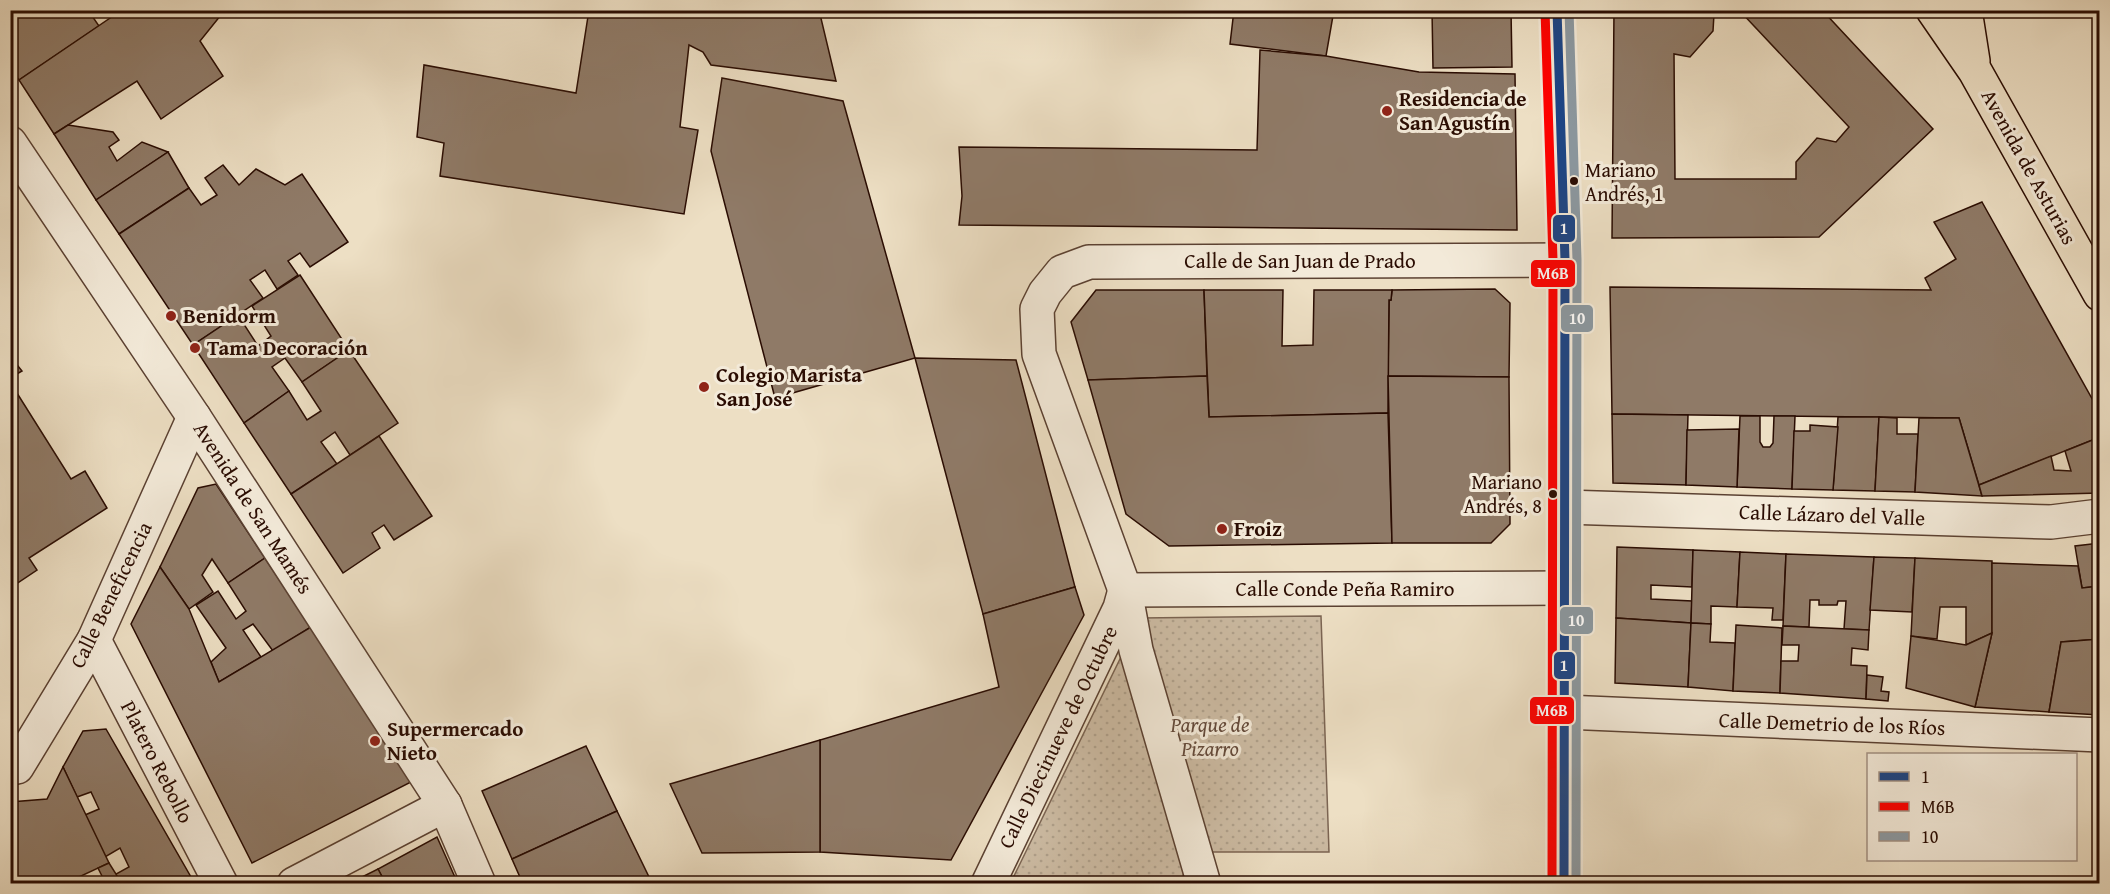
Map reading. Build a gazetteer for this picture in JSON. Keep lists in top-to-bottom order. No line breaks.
{"streets":{"main road":["Avenida de Asturias"],"street":["Calle de San Juan de Prado","Avenida de San Mamés","Calle Lázaro del Valle","Calle Conde Peña Ramiro","Calle Beneficencia","Calle Demetrio de los Ríos","Calle Diecinueve de Octubre","Platero Rebollo"]},"crossings":[["Calle de San Juan de Prado","Calle Diecinueve de Octubre"],["Avenida de San Mamés","Calle Beneficencia"],["Calle Conde Peña Ramiro","Calle Diecinueve de Octubre"],["Calle Beneficencia","Platero Rebollo"]],"parks":["Parque de Pizarro"],"places":["Residencia de San Agustín","Mariano Andrés, 1","Benidorm","Tama Decoración","Colegio Marista San José","Mariano Andrés, 8","Froiz","Supermercado Nieto"],"lines":["transit line 1","transit line M6B","transit line 10"],"legend":["1","M6B","10"]}
